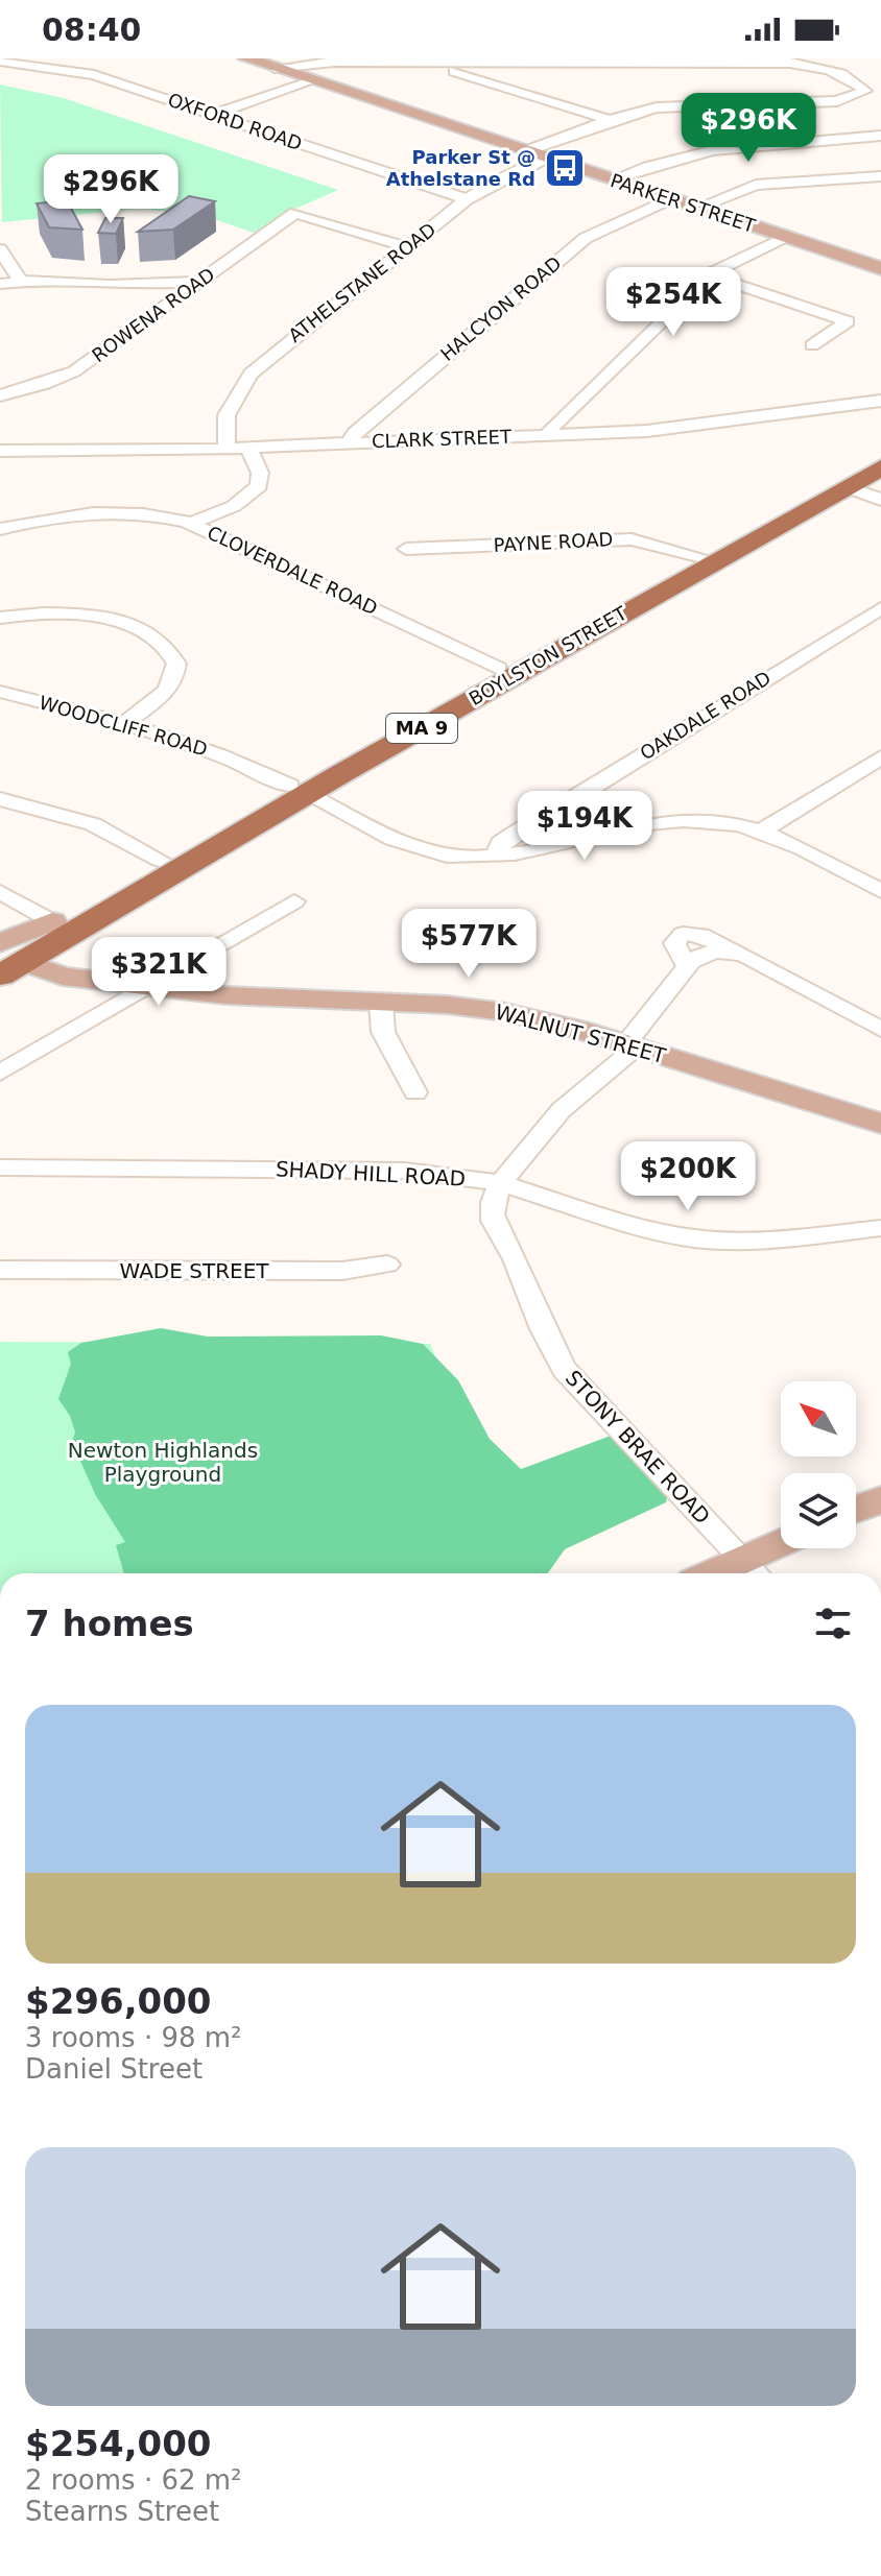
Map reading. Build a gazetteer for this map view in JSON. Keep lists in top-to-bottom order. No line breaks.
{"streets":{"highway":["BOYLSTON STREET","MA 9"],"main road":["PARKER STREET","WALNUT STREET"],"street":["OXFORD ROAD","ATHELSTANE ROAD","HALCYON ROAD","ROWENA ROAD","CLARK STREET","PAYNE ROAD","CLOVERDALE ROAD","OAKDALE ROAD","WOODCLIFF ROAD","SHADY HILL ROAD","WADE STREET","STONY BRAE ROAD"]},"crossings":[["OXFORD ROAD","ATHELSTANE ROAD"],["PARKER STREET","ATHELSTANE ROAD"],["PARKER STREET","HALCYON ROAD"],["ATHELSTANE ROAD","ROWENA ROAD"],["ATHELSTANE ROAD","CLARK STREET"],["HALCYON ROAD","CLARK STREET"],["CLARK STREET","CLOVERDALE ROAD"],["PAYNE ROAD","BOYLSTON STREET"],["CLOVERDALE ROAD","BOYLSTON STREET"],["BOYLSTON STREET","WOODCLIFF ROAD"],["BOYLSTON STREET","WALNUT STREET"],["OAKDALE ROAD","WOODCLIFF ROAD"],["SHADY HILL ROAD","STONY BRAE ROAD"]],"parks":["Newton Highlands Playground"],"places":{"bus stop":["Parker St @ Athelstane Rd"]},"north":"top left","page":{"status":"08:40","price":["$296K","$296K","$254K","$194K","$577K","$321K","$200K"],"heading":"7 homes","list":[{"name":"$296,000","note":"3 rooms · 98 m² · Daniel Street"},{"name":"$254,000","note":"2 rooms · 62 m² · Stearns Street"}]}}
